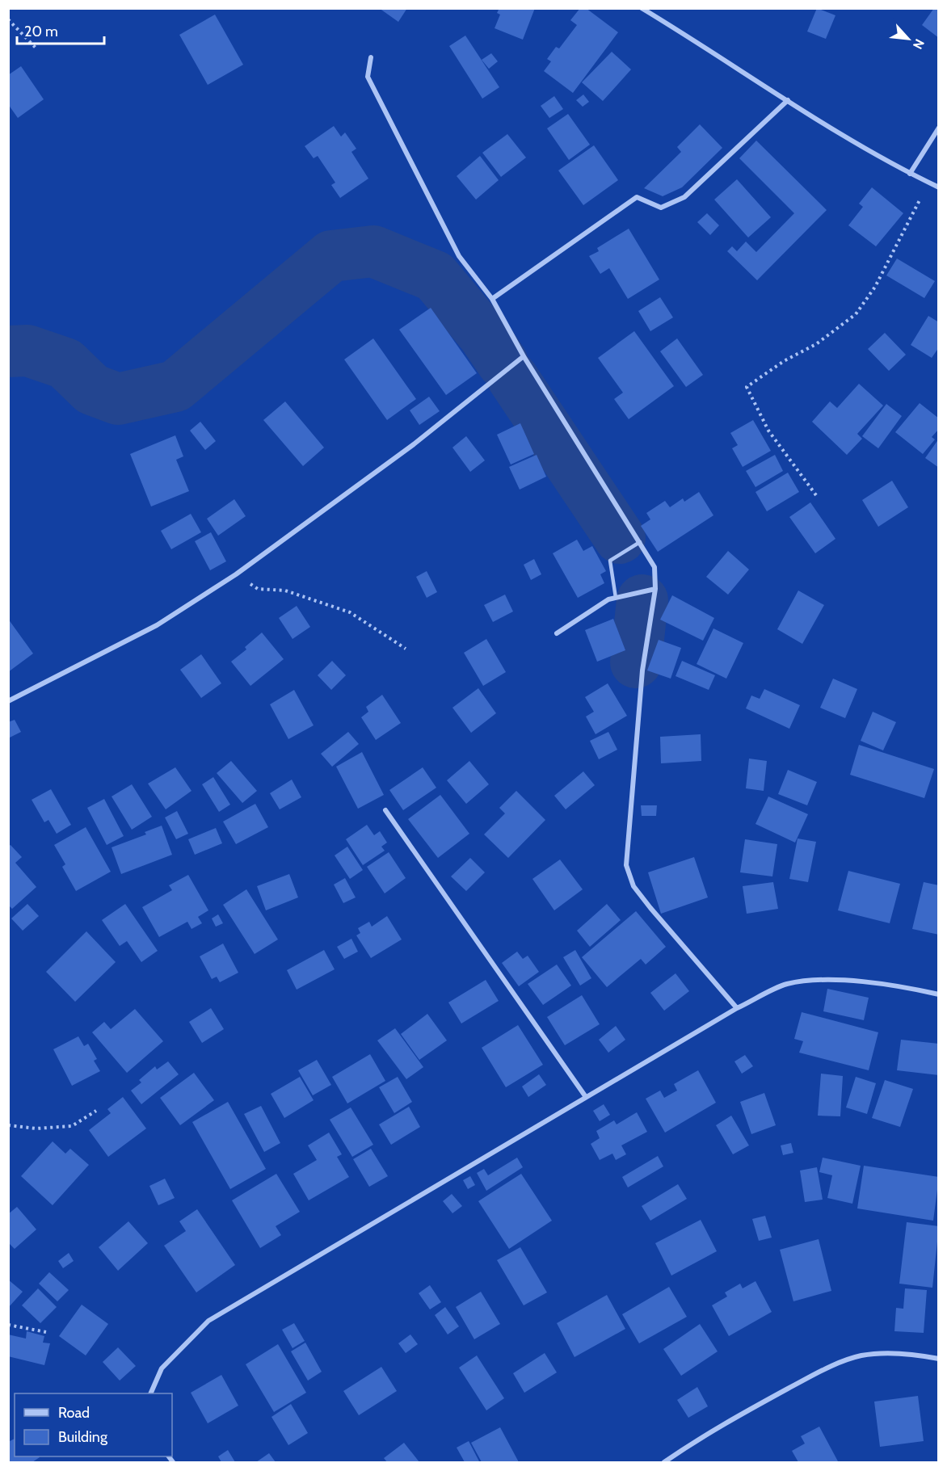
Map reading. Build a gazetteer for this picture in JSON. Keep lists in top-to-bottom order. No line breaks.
{"legend":["Road","Building"],"scale_bar":"20 m","north":"bottom right"}
